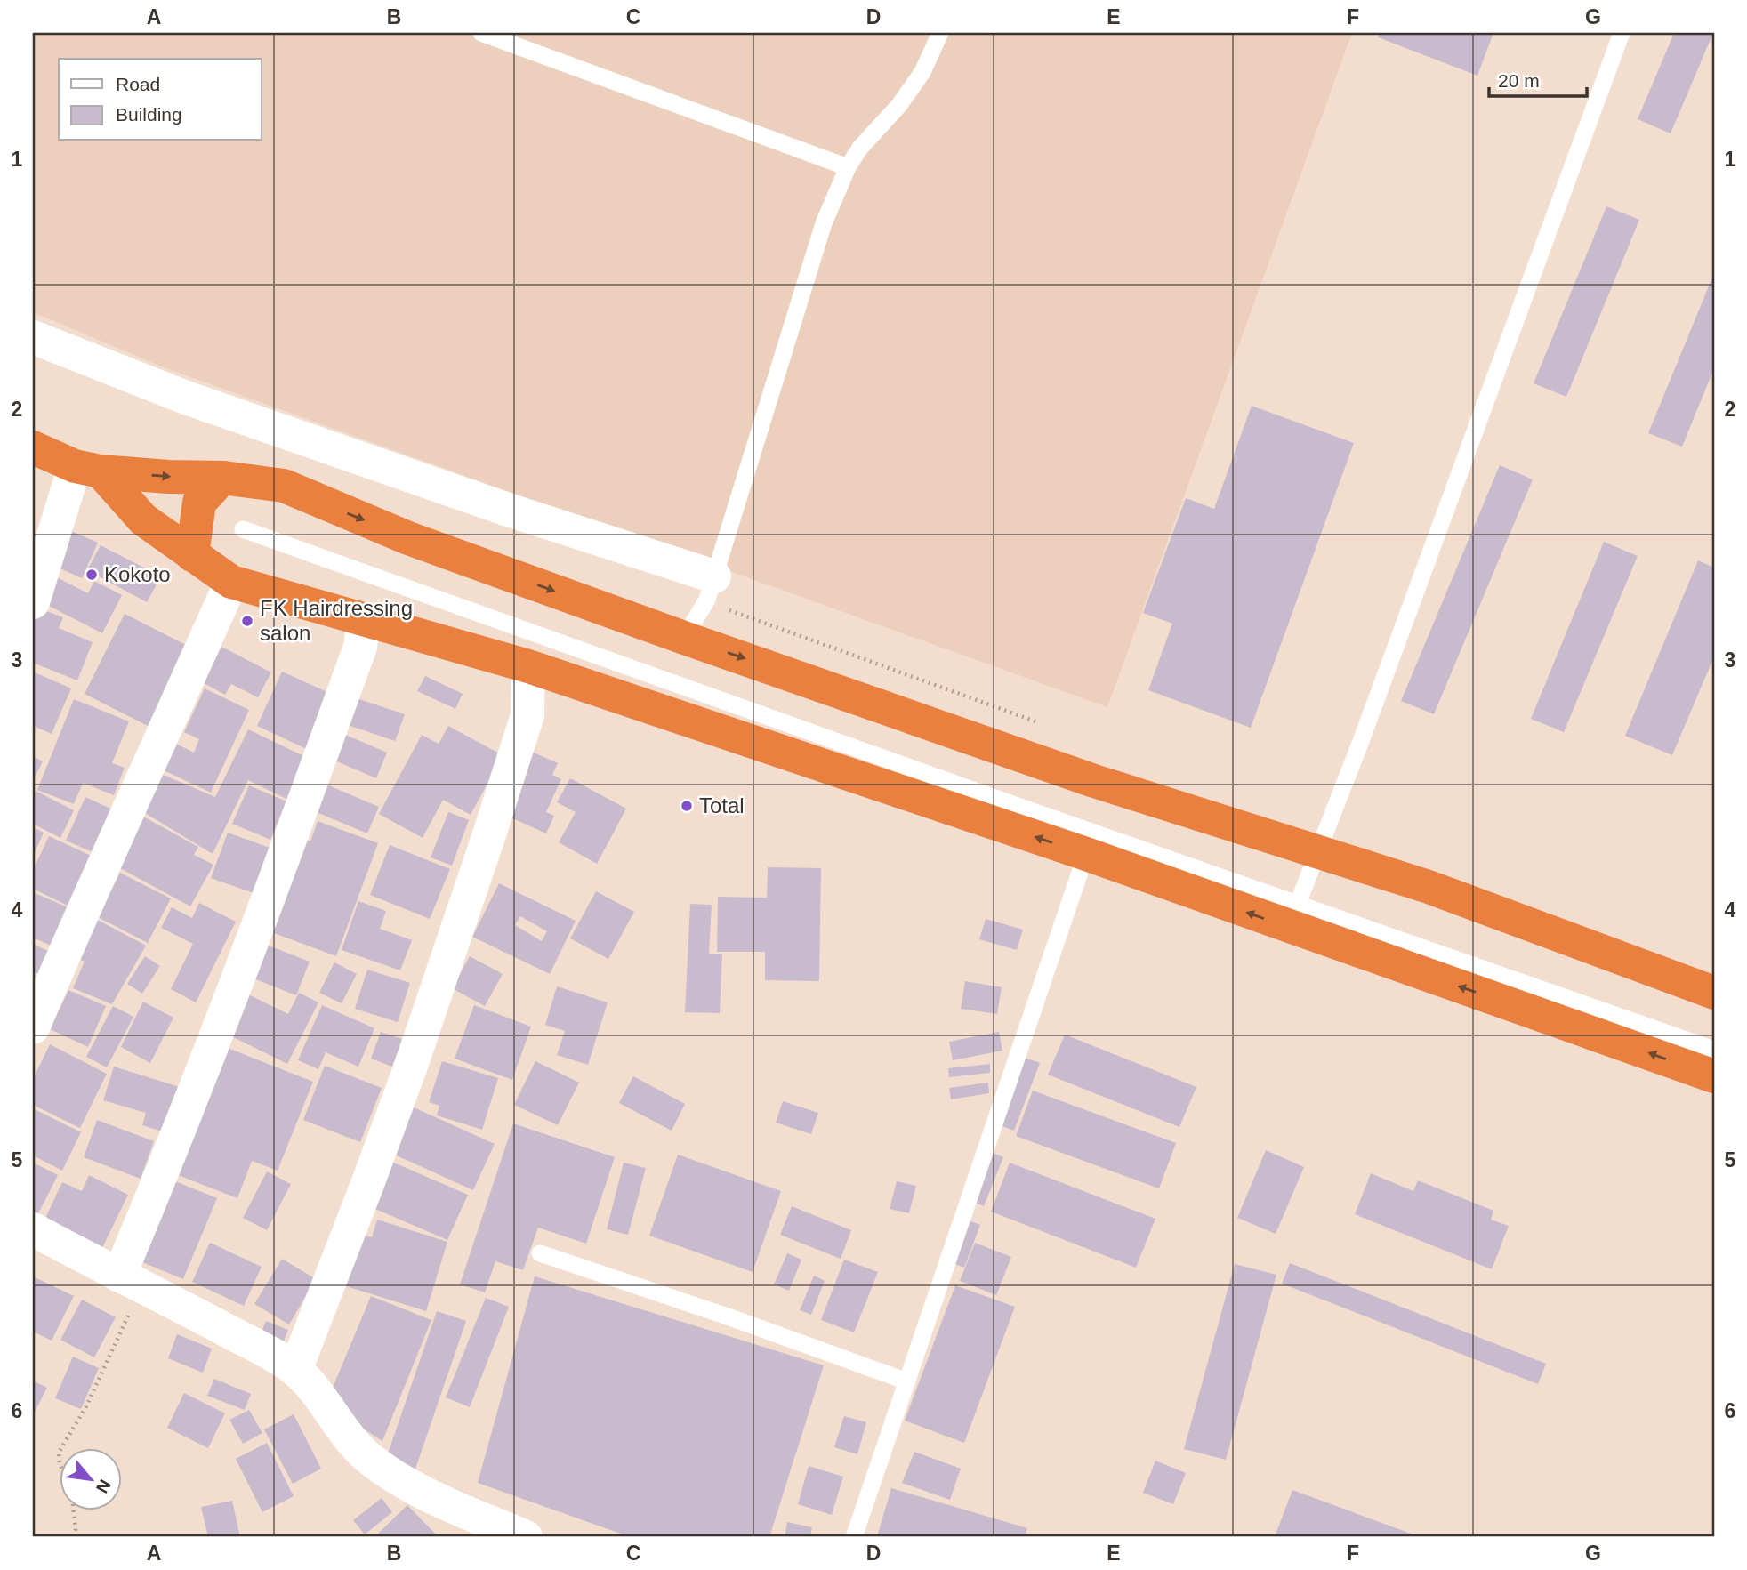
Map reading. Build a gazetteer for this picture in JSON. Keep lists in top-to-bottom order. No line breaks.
{"places":["Kokoto","FK Hairdressing salon","Total"],"legend":["Road","Building"],"scale_bar":"20 m","north":"bottom right","grid":{"columns":["A","B","C","D","E","F","G"],"rows":["1","2","3","4","5","6"]}}
